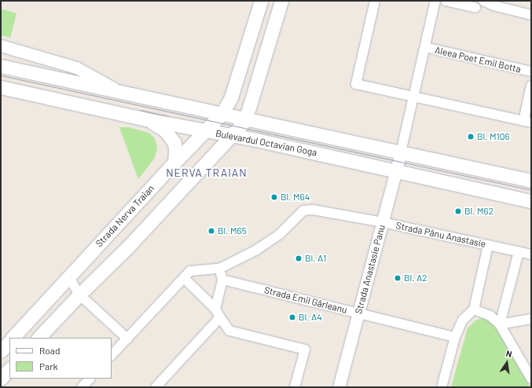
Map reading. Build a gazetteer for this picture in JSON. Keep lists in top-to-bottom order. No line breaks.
{"streets":{"main road":["Bulevardul Octavian Goga","Strada Nerva Traian"],"street":["Aleea Poet Emil Botta","Strada Pânu Anastasie","Strada Anastasie Panu","Strada Emil Gârleanu"]},"crossings":[["Aleea Poet Emil Botta","Bulevardul Octavian Goga"],["Aleea Poet Emil Botta","Strada Anastasie Panu"],["Bulevardul Octavian Goga","Strada Nerva Traian"],["Bulevardul Octavian Goga","Strada Anastasie Panu"],["Strada Pânu Anastasie","Strada Anastasie Panu"],["Strada Anastasie Panu","Strada Emil Gârleanu"]],"districts":["NERVA TRAIAN"],"places":["Bl. M106","Bl. M64","Bl. M62","Bl. M65","Bl. A1","Bl. A2","Bl. A4"],"legend":["Road","Park"],"north":"top"}
